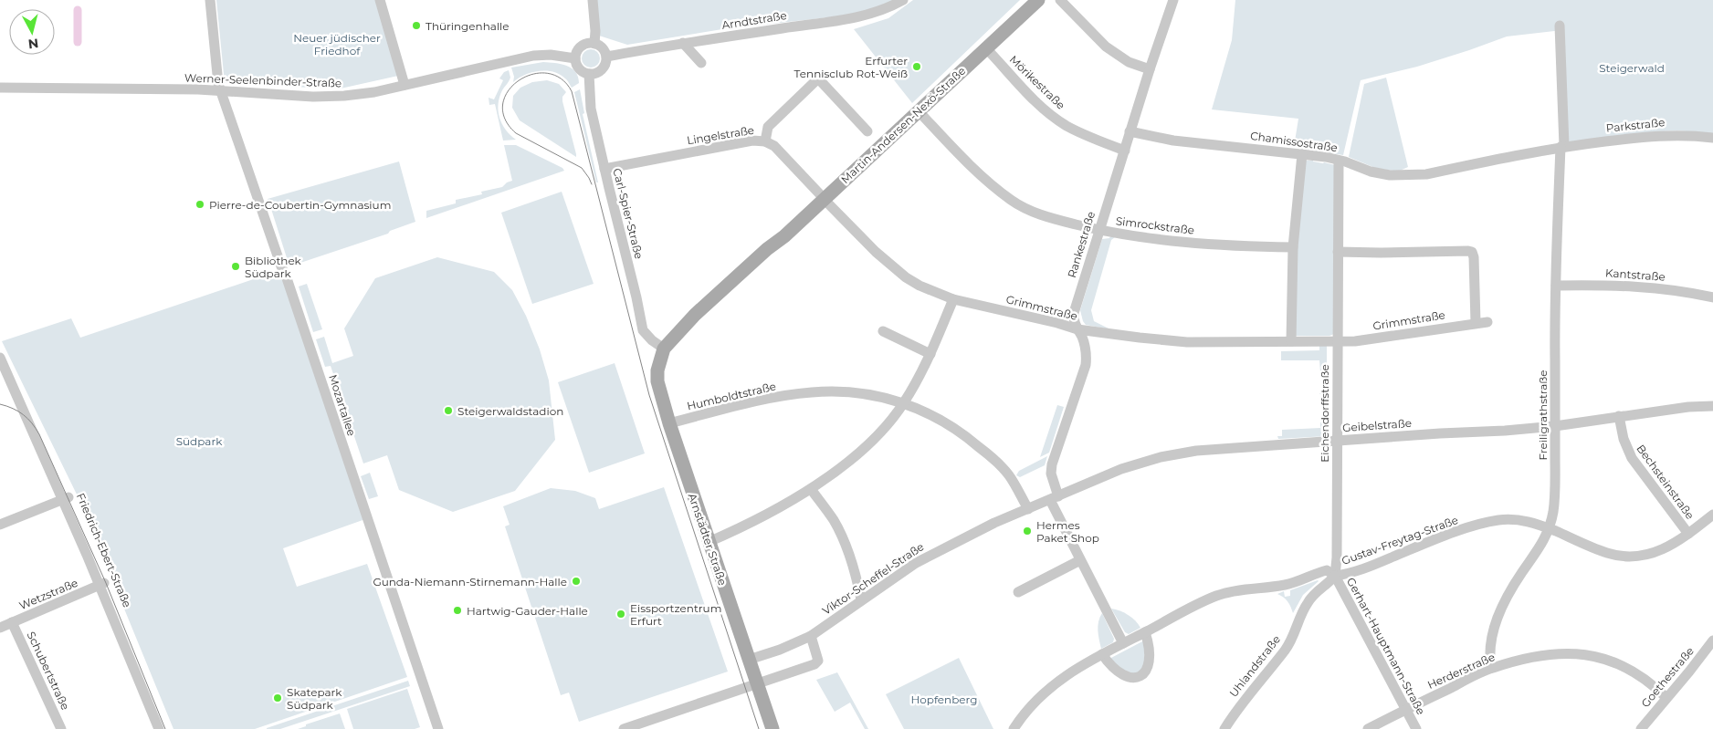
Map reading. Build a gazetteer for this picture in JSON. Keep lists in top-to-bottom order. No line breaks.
{"streets":{"main road":["Martin-Andersen-Nexö-Straße","Arnstädter Straße"],"street":["Arndtstraße","Werner-Seelenbinder-Straße","Mörikestraße","Parkstraße","Lingelstraße","Chamissostraße","Carl-Spier-Straße","Simrockstraße","Rankestraße","Kantstraße","Grimmstraße","Humboldtstraße","Mozartallee","Eichendorffstraße","Freiligrathstraße","Geibelstraße","Bechsteinstraße","Gustav-Freytag-Straße","Friedrich-Ebert-Straße","Viktor-Scheffel-Straße","Wetzstraße","Gerhart-Hauptmann-Straße","Uhlandstraße","Schubertstraße","Herderstraße","Goethestraße"]},"crossings":[["Arndtstraße","Werner-Seelenbinder-Straße"],["Arndtstraße","Carl-Spier-Straße"],["Werner-Seelenbinder-Straße","Carl-Spier-Straße"],["Werner-Seelenbinder-Straße","Mozartallee"],["Mörikestraße","Martin-Andersen-Nexö-Straße"],["Mörikestraße","Rankestraße"],["Martin-Andersen-Nexö-Straße","Lingelstraße"],["Martin-Andersen-Nexö-Straße","Carl-Spier-Straße"],["Martin-Andersen-Nexö-Straße","Simrockstraße"],["Martin-Andersen-Nexö-Straße","Grimmstraße"],["Martin-Andersen-Nexö-Straße","Arnstädter Straße"],["Parkstraße","Chamissostraße"],["Parkstraße","Freiligrathstraße"],["Lingelstraße","Carl-Spier-Straße"],["Lingelstraße","Grimmstraße"],["Chamissostraße","Rankestraße"],["Chamissostraße","Eichendorffstraße"],["Chamissostraße","Freiligrathstraße"],["Carl-Spier-Straße","Arnstädter Straße"],["Simrockstraße","Rankestraße"],["Rankestraße","Grimmstraße"],["Rankestraße","Geibelstraße"],["Rankestraße","Gustav-Freytag-Straße"],["Rankestraße","Viktor-Scheffel-Straße"],["Kantstraße","Freiligrathstraße"],["Grimmstraße","Eichendorffstraße"],["Humboldtstraße","Arnstädter Straße"],["Humboldtstraße","Viktor-Scheffel-Straße"],["Eichendorffstraße","Geibelstraße"],["Eichendorffstraße","Gustav-Freytag-Straße"],["Eichendorffstraße","Gerhart-Hauptmann-Straße"],["Eichendorffstraße","Uhlandstraße"],["Freiligrathstraße","Geibelstraße"],["Freiligrathstraße","Gustav-Freytag-Straße"],["Freiligrathstraße","Herderstraße"],["Geibelstraße","Bechsteinstraße"],["Geibelstraße","Viktor-Scheffel-Straße"],["Bechsteinstraße","Gustav-Freytag-Straße"],["Arnstädter Straße","Viktor-Scheffel-Straße"],["Gustav-Freytag-Straße","Gerhart-Hauptmann-Straße"],["Gustav-Freytag-Straße","Uhlandstraße"],["Friedrich-Ebert-Straße","Wetzstraße"],["Wetzstraße","Schubertstraße"],["Gerhart-Hauptmann-Straße","Uhlandstraße"],["Gerhart-Hauptmann-Straße","Herderstraße"],["Herderstraße","Goethestraße"]],"parks":["Neuer jüdischer Friedhof","Steigerwald","Südpark","Hopfenberg"],"places":["Thüringenhalle","Erfurter Tennisclub Rot-Weiß","Pierre-de-Coubertin-Gymnasium","Bibliothek Südpark","Steigerwaldstadion","Hermes Paket Shop","Gunda-Niemann-Stirnemann-Halle","Hartwig-Gauder-Halle","Eissportzentrum Erfurt","Skatepark Südpark"],"north":"bottom"}
